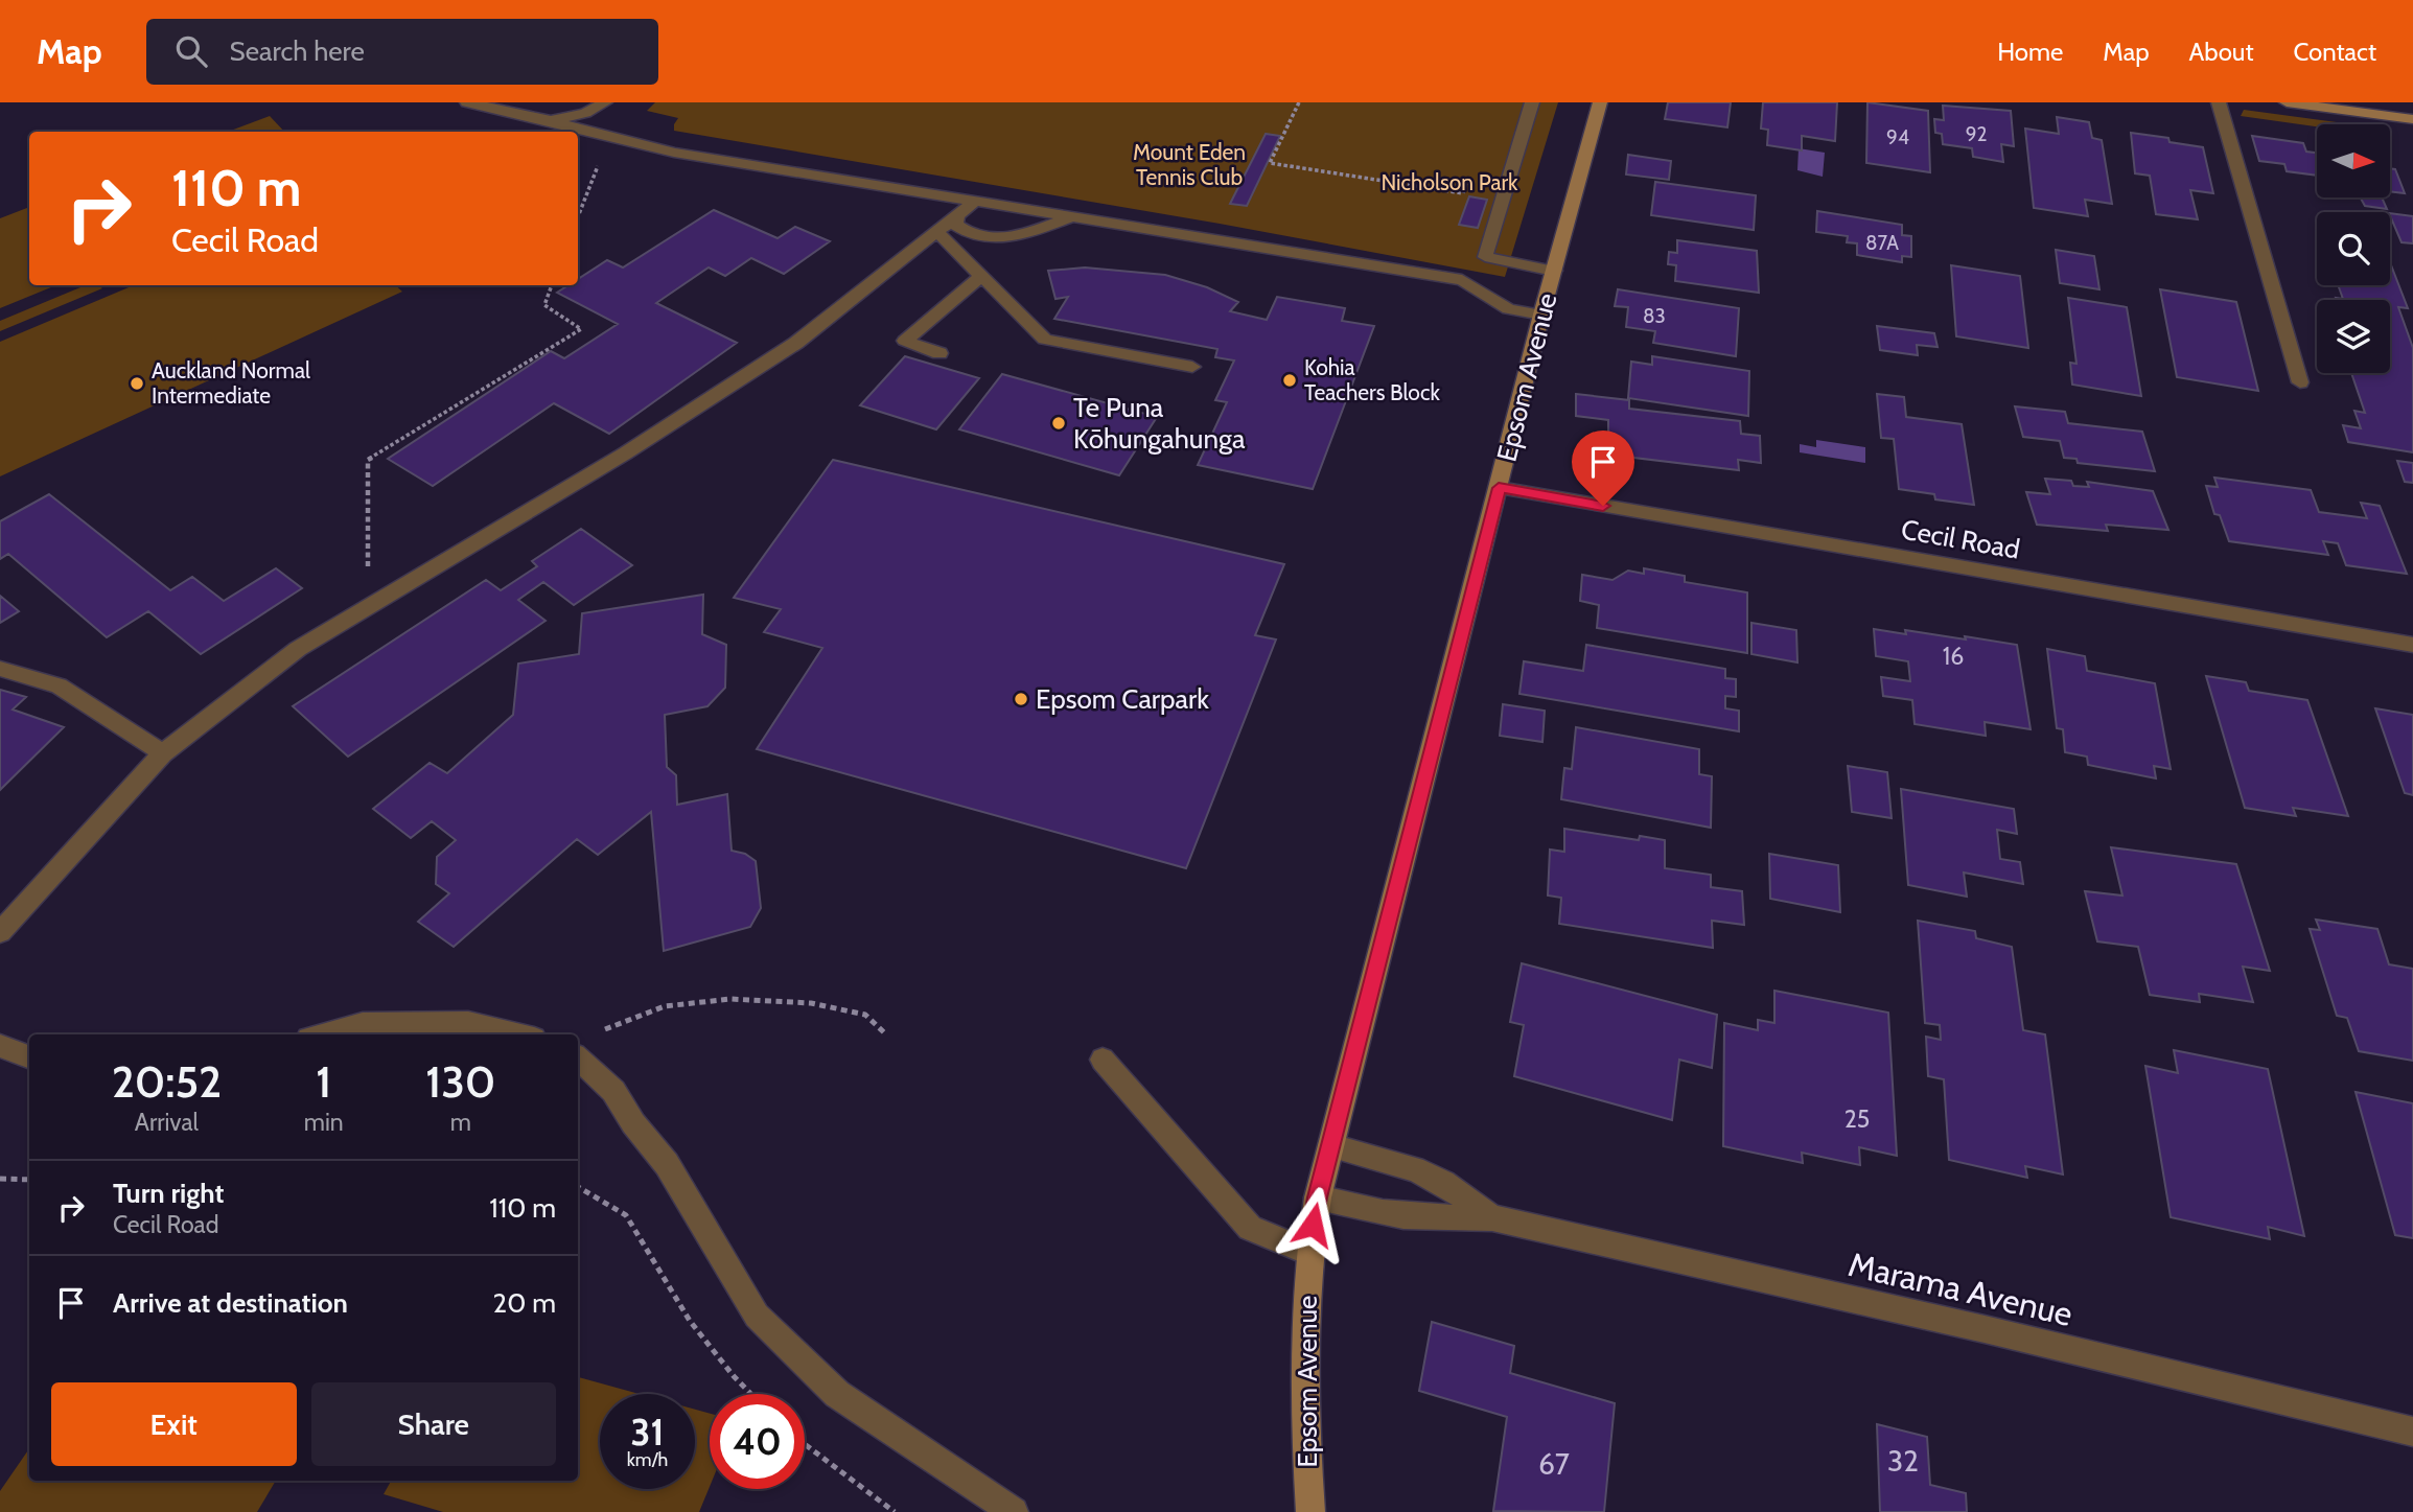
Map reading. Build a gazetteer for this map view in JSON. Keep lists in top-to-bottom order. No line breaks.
{"streets":{"street":["Epsom Avenue","Cecil Road","Marama Avenue"]},"crossings":[["Epsom Avenue","Cecil Road"],["Epsom Avenue","Marama Avenue"]],"parks":["Mount Eden Tennis Club","Nicholson Park"],"places":["Kohia Teachers Block","Auckland Normal Intermediate","Te Puna Kōhungahunga","Epsom Carpark"],"house_numbers":["92","94","87A","83","16","25","32","67"],"north":"right","page":{"header":"Map","search":"Search here","nav":["Home","Map","About","Contact"],"turn":["110 m","Cecil Road"],"eta":["20:52","Arrival","1","min","130","m"],"list":[{"name":"Turn right","note":"Cecil Road","value":"110 m"},{"name":"Arrive at destination","value":"20 m"}],"buttons":["Exit","Share"],"speed":"31 km/h","limit":"40"}}
